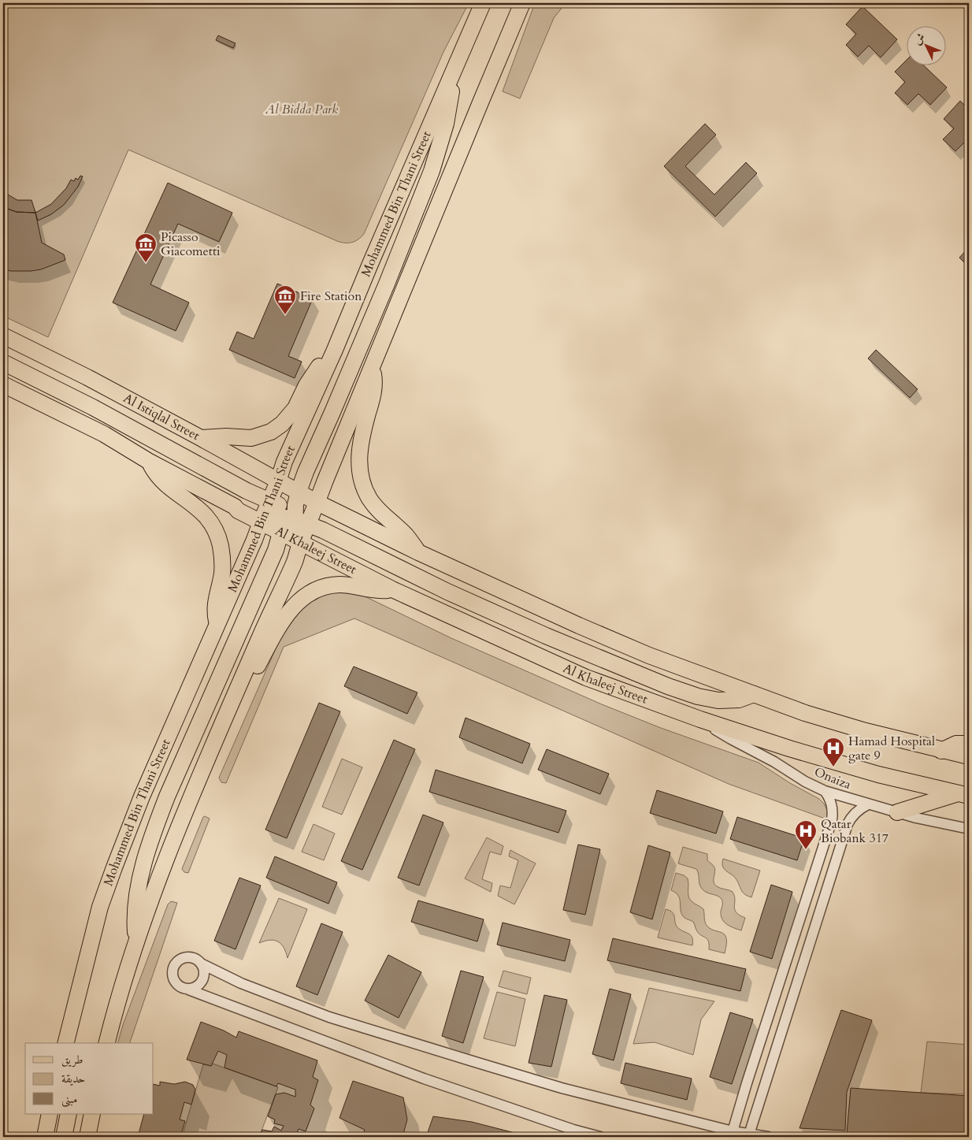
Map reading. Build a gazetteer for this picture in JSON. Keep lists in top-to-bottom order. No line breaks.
{"streets":{"main road":["Mohammed Bin Thani Street","Al Istiqlal Street","Al Khaleej Street"],"street":["Onaiza"]},"crossings":[["Mohammed Bin Thani Street","Al Istiqlal Street"],["Mohammed Bin Thani Street","Al Khaleej Street"],["Al Khaleej Street","Onaiza"]],"parks":["Al Bidda Park"],"places":{"museum":["Picasso Giacometti","Fire Station"],"hospital":["Hamad Hospital gate 9","Qatar Biobank 317"]},"legend":["طريق","حديقة","مبنى"],"north":"top left"}
